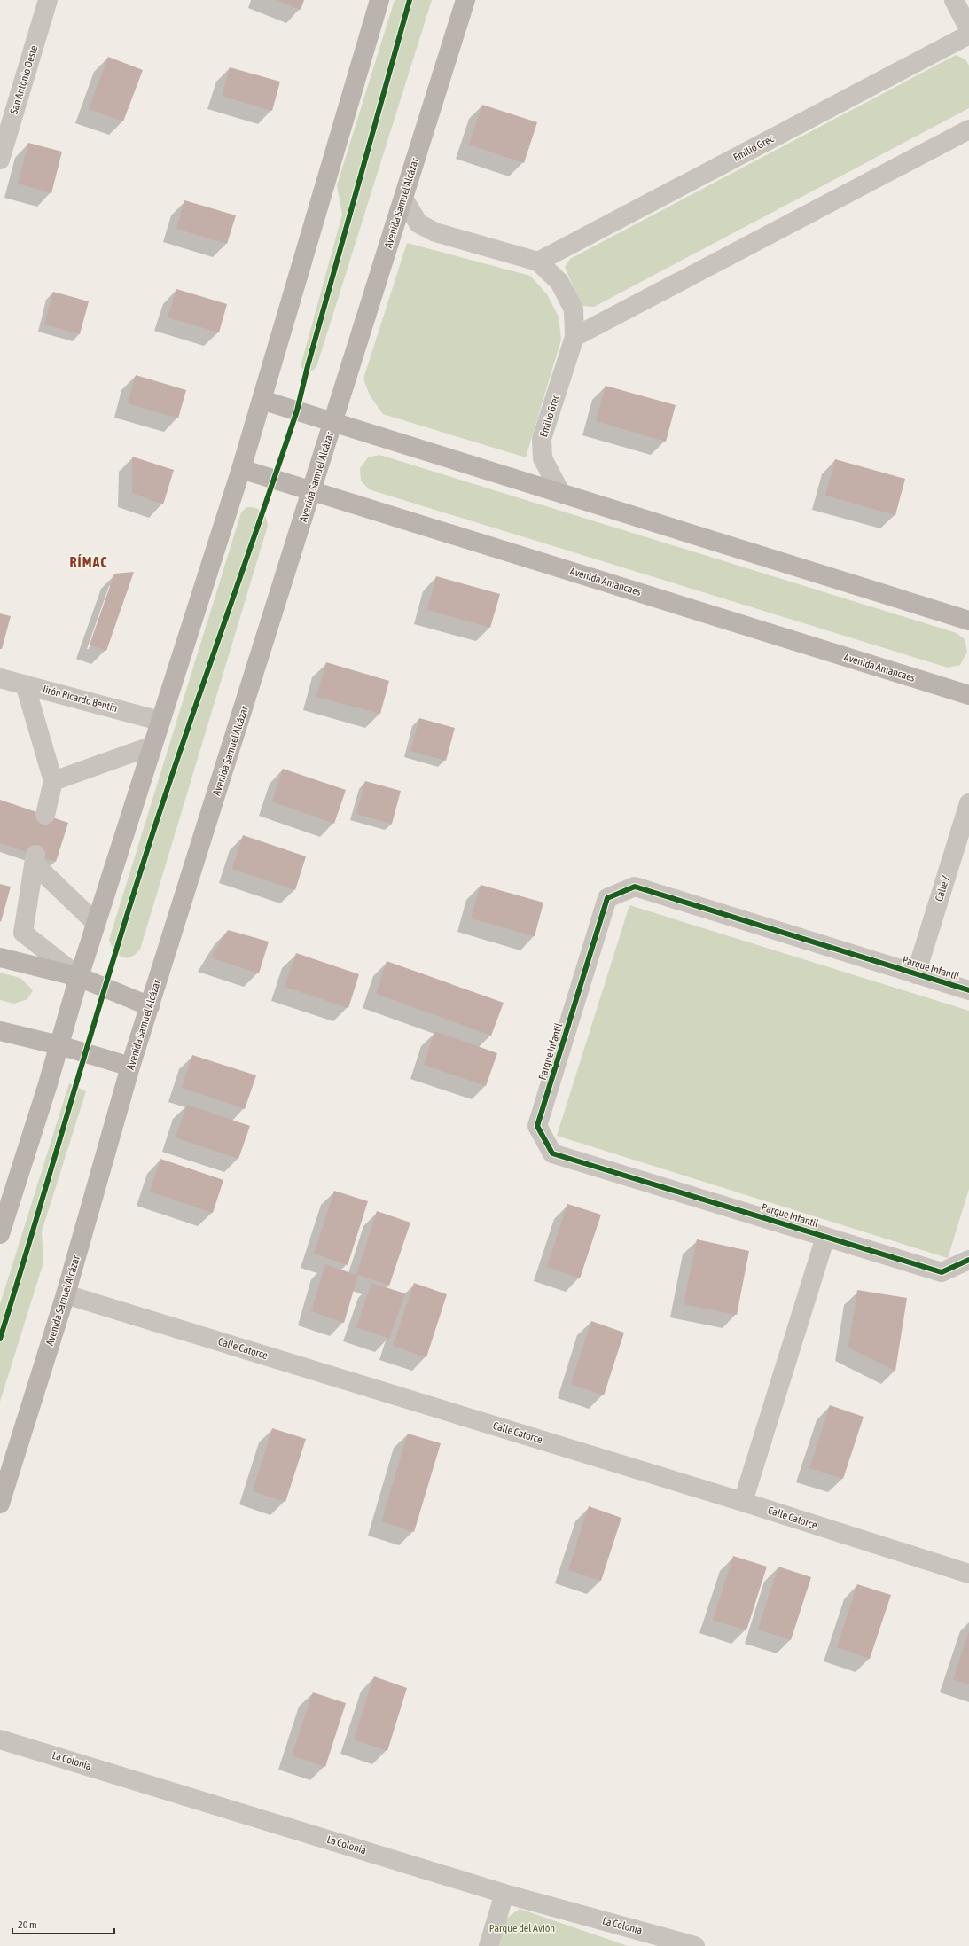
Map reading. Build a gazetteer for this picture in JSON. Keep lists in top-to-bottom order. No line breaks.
{"streets":{"main road":["Avenida Samuel Alcázar","Avenida Amancaes"],"street":["San Antonio Oeste","Emilio Grec","Jirón Ricardo Bentin","Calle 7","Parque Infantil","Calle Catorce","La Colonia"]},"crossings":[["Emilio Grec","Avenida Samuel Alcázar"],["Avenida Samuel Alcázar","Avenida Amancaes"],["Avenida Samuel Alcázar","Calle Catorce"],["Calle 7","Parque Infantil"]],"districts":["RÍMAC"],"parks":["Parque del Avión"],"scale_bar":"20 m"}
